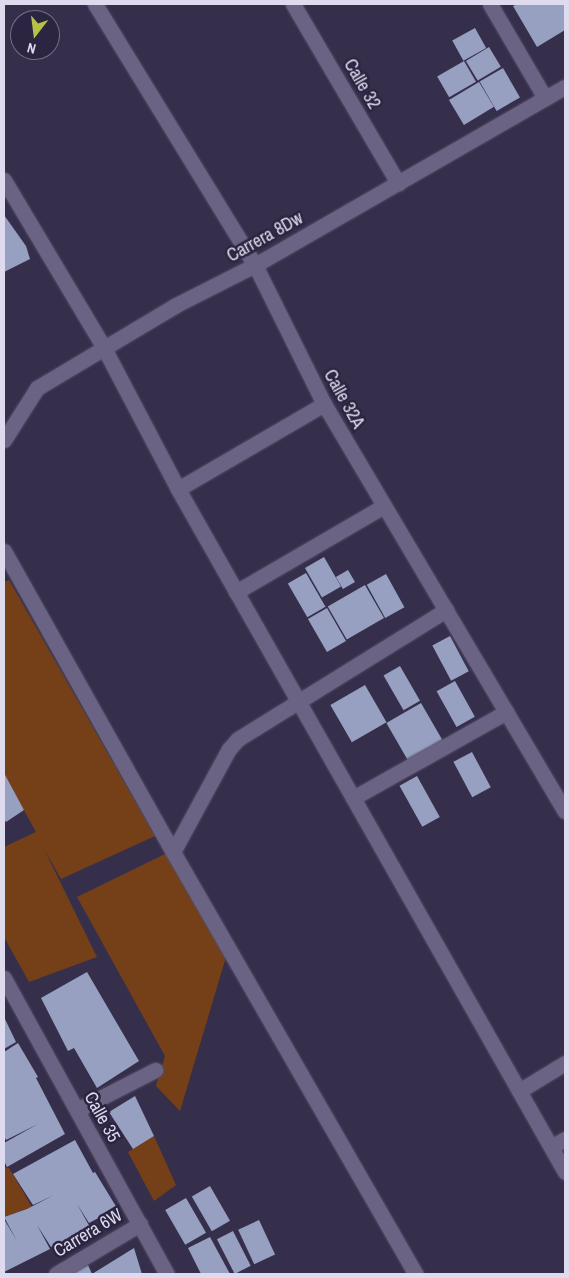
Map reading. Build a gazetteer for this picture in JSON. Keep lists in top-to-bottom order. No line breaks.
{"streets":{"street":["Calle 32","Carrera 8Dw","Calle 32A","Calle 35","Carrera 6W"]},"crossings":[["Calle 32","Carrera 8Dw"],["Carrera 8Dw","Calle 32A"],["Calle 35","Carrera 6W"]],"north":"bottom"}
